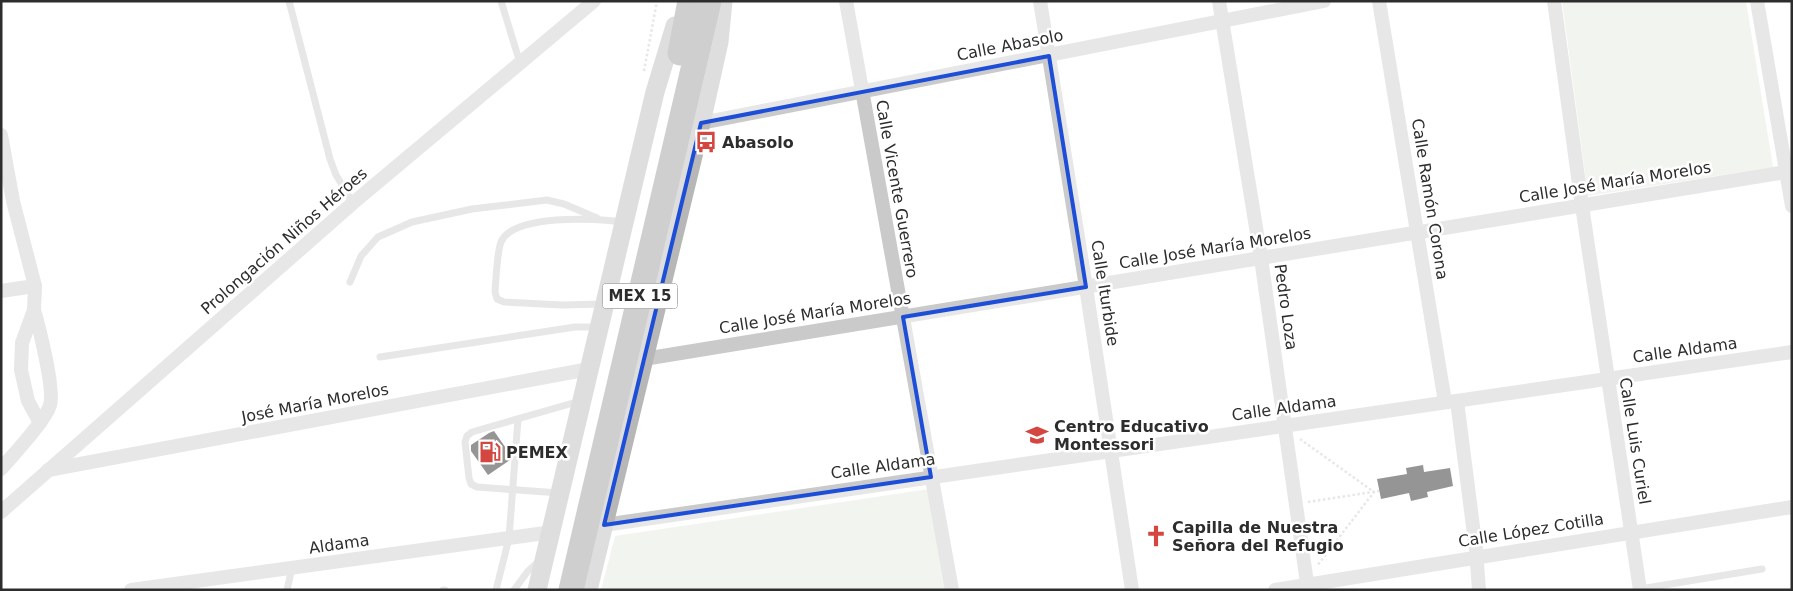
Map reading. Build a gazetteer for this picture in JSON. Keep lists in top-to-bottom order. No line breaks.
{"streets":{"highway":["MEX 15"],"street":["Calle Abasolo","Calle José María Morelos","Calle Vicente Guerrero","Calle Ramón Corona","Prolongación Niños Héroes","Calle Iturbide","Pedro Loza","Calle Aldama","José María Morelos","Calle Luis Curiel","Calle López Cotilla","Aldama"]},"crossings":[["Calle Abasolo","Calle Vicente Guerrero"],["Calle Abasolo","Calle Iturbide"],["Calle Abasolo","Pedro Loza"],["Calle José María Morelos","Calle Vicente Guerrero"],["Calle José María Morelos","Calle Ramón Corona"],["Calle José María Morelos","Calle Iturbide"],["Calle José María Morelos","Pedro Loza"],["Calle José María Morelos","Calle Luis Curiel"],["Calle Vicente Guerrero","Calle Aldama"],["Calle Ramón Corona","Calle Aldama"],["Calle Ramón Corona","Calle López Cotilla"],["Prolongación Niños Héroes","José María Morelos"],["Calle Iturbide","Calle Aldama"],["Pedro Loza","Calle Aldama"],["Pedro Loza","Calle López Cotilla"],["Calle Aldama","Calle Luis Curiel"],["Calle Luis Curiel","Calle López Cotilla"]],"places":{"bus stop":["Abasolo"],"school or university":["Centro Educativo Montessori"],"fuel station":["PEMEX"],"church":["Capilla de Nuestra Señora del Refugio"]}}
